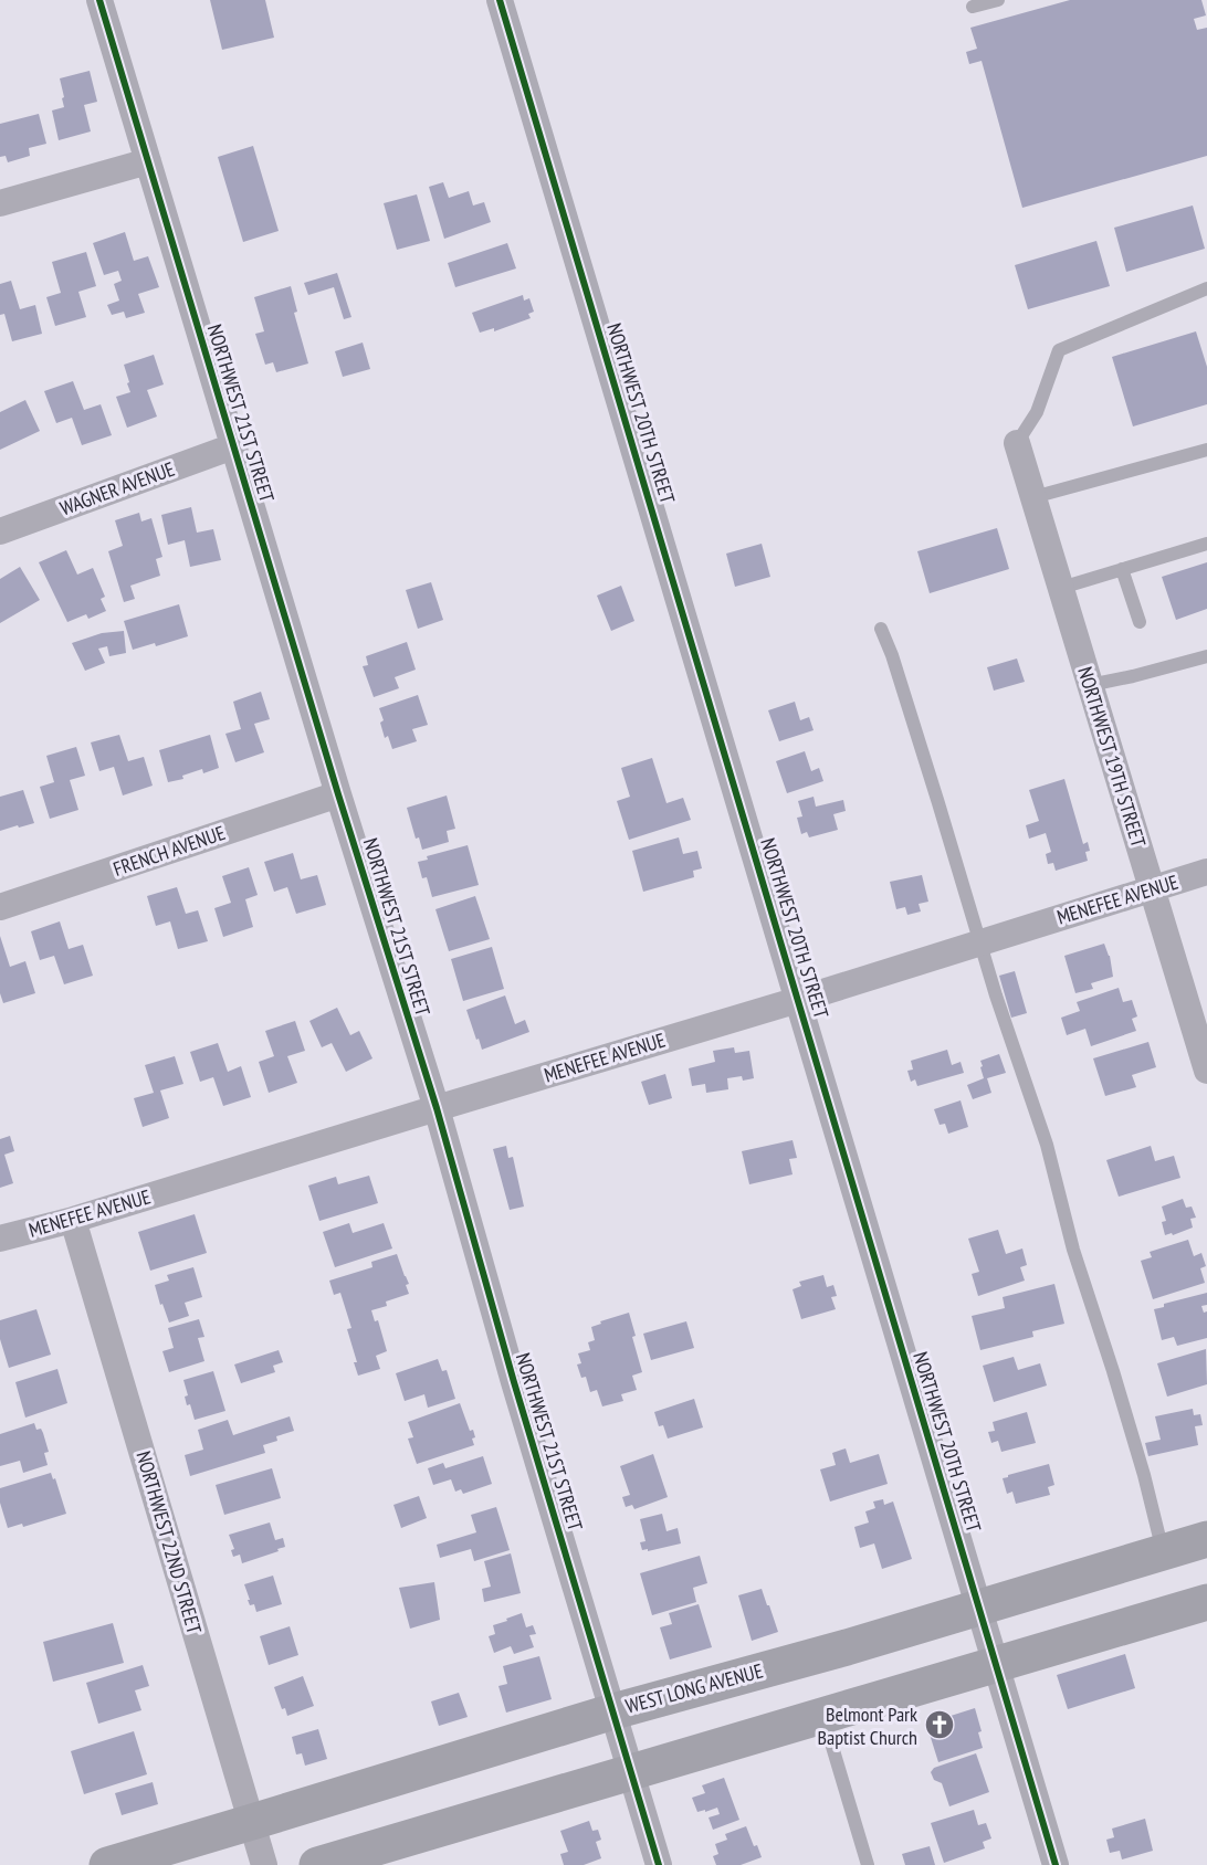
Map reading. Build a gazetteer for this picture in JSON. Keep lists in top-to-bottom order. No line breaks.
{"streets":{"main road":["WEST LONG AVENUE"],"street":["NORTHWEST 21ST STREET","NORTHWEST 20TH STREET","WAGNER AVENUE","NORTHWEST 19TH STREET","FRENCH AVENUE","MENEFEE AVENUE","NORTHWEST 22ND STREET"]},"crossings":[["NORTHWEST 21ST STREET","WAGNER AVENUE"],["NORTHWEST 21ST STREET","FRENCH AVENUE"],["NORTHWEST 21ST STREET","MENEFEE AVENUE"],["NORTHWEST 21ST STREET","WEST LONG AVENUE"],["NORTHWEST 20TH STREET","MENEFEE AVENUE"],["NORTHWEST 20TH STREET","WEST LONG AVENUE"],["NORTHWEST 19TH STREET","MENEFEE AVENUE"],["MENEFEE AVENUE","NORTHWEST 22ND STREET"],["NORTHWEST 22ND STREET","WEST LONG AVENUE"]],"places":{"church":["Belmont Park Baptist Church"]}}
